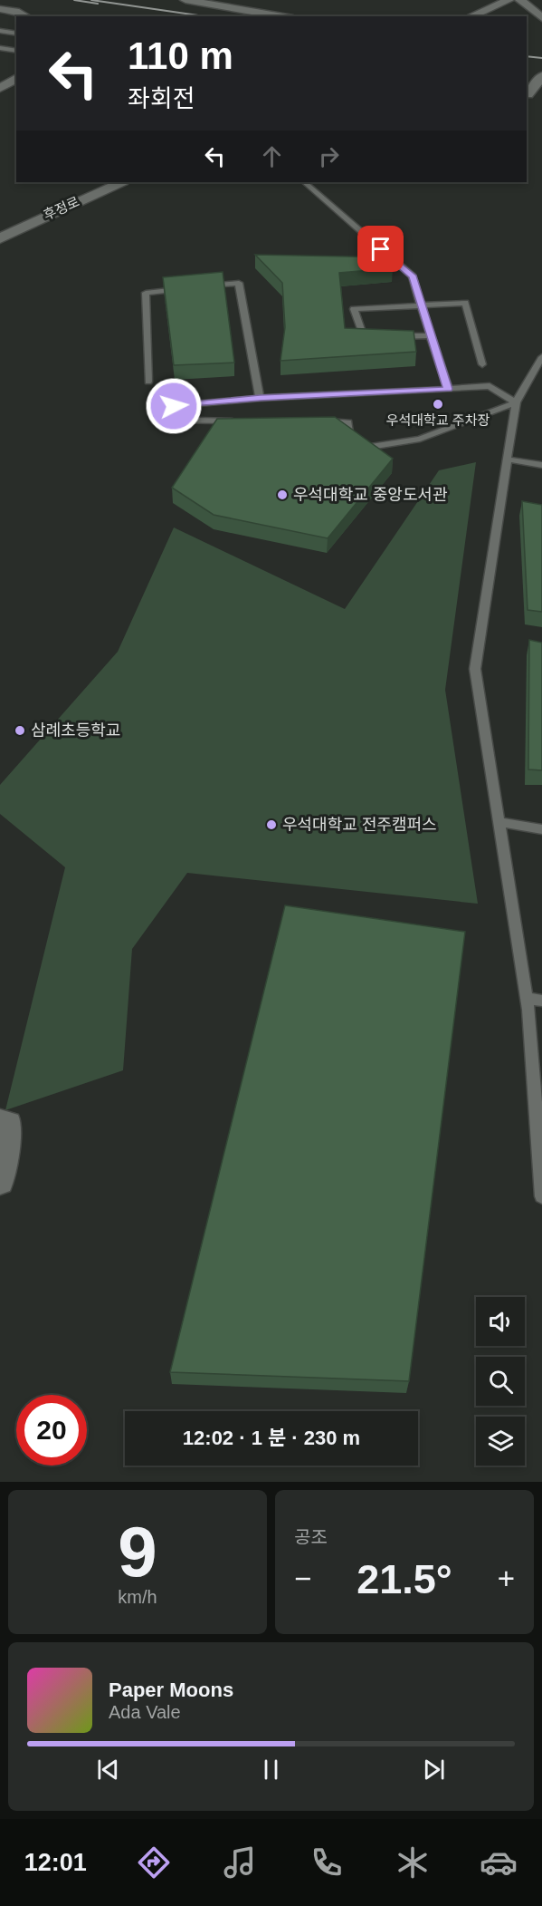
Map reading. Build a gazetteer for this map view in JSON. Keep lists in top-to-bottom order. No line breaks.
{"streets":{"street":["후정로"]},"places":["우석대학교 주차장","우석대학교 중앙도서관","삼례초등학교","우석대학교 전주캠퍼스"],"page":{"turn":["110 m","좌회전"],"limit":"20","trip":"12:02 · 1 분 · 230 m","tile":[["9","km/h"],"공조"],"heat":["−","21.5°","+"],"song":["Paper Moons","Ada Vale"],"tabs":"12:01"}}
